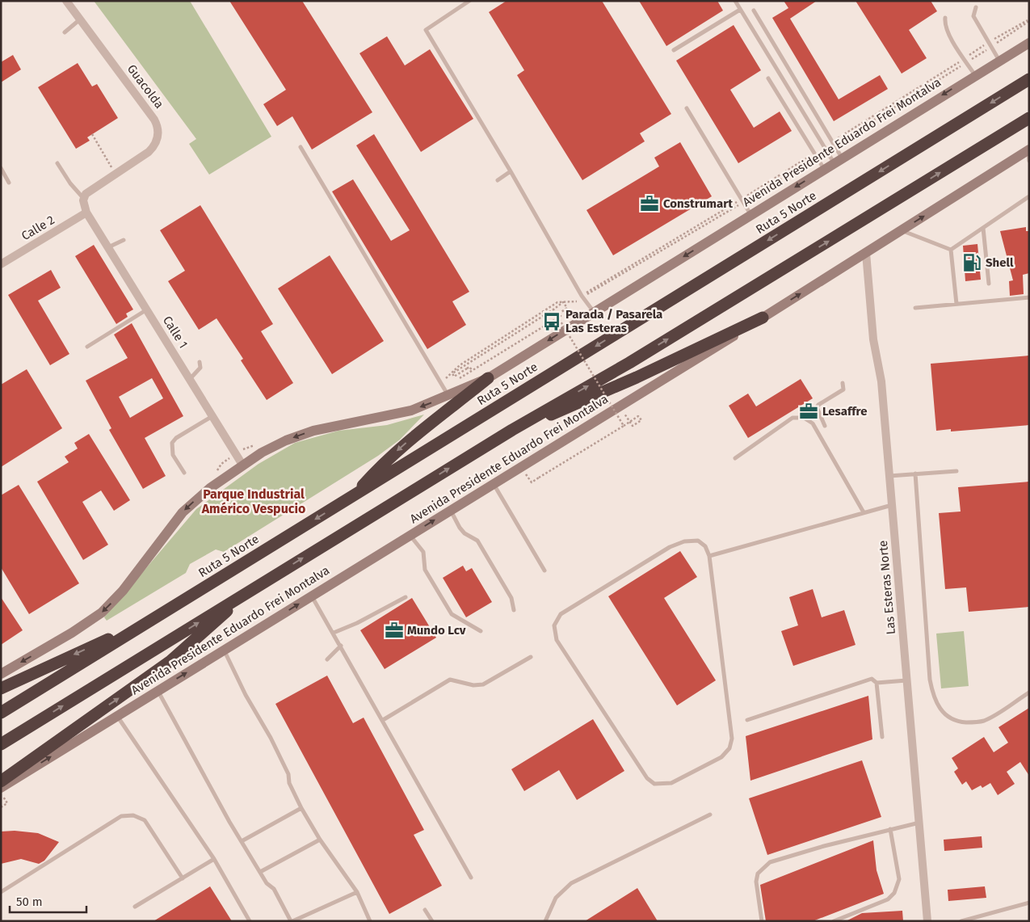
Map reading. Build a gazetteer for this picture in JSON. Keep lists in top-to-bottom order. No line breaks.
{"streets":{"highway":["Ruta 5 Norte"],"main road":["Avenida Presidente Eduardo Frei Montalva"],"street":["Guacolda","Calle 2","Calle 1","Las Esteras Norte"]},"crossings":[["Avenida Presidente Eduardo Frei Montalva","Calle 1"],["Avenida Presidente Eduardo Frei Montalva","Las Esteras Norte"],["Calle 2","Calle 1"]],"districts":["Parque Industrial Américo Vespucio"],"places":{"office":["Construmart","Lesaffre","Mundo Lcv"],"fuel station":["Shell"],"bus stop":["Parada / Pasarela Las Esteras"]},"scale_bar":"50 m"}
